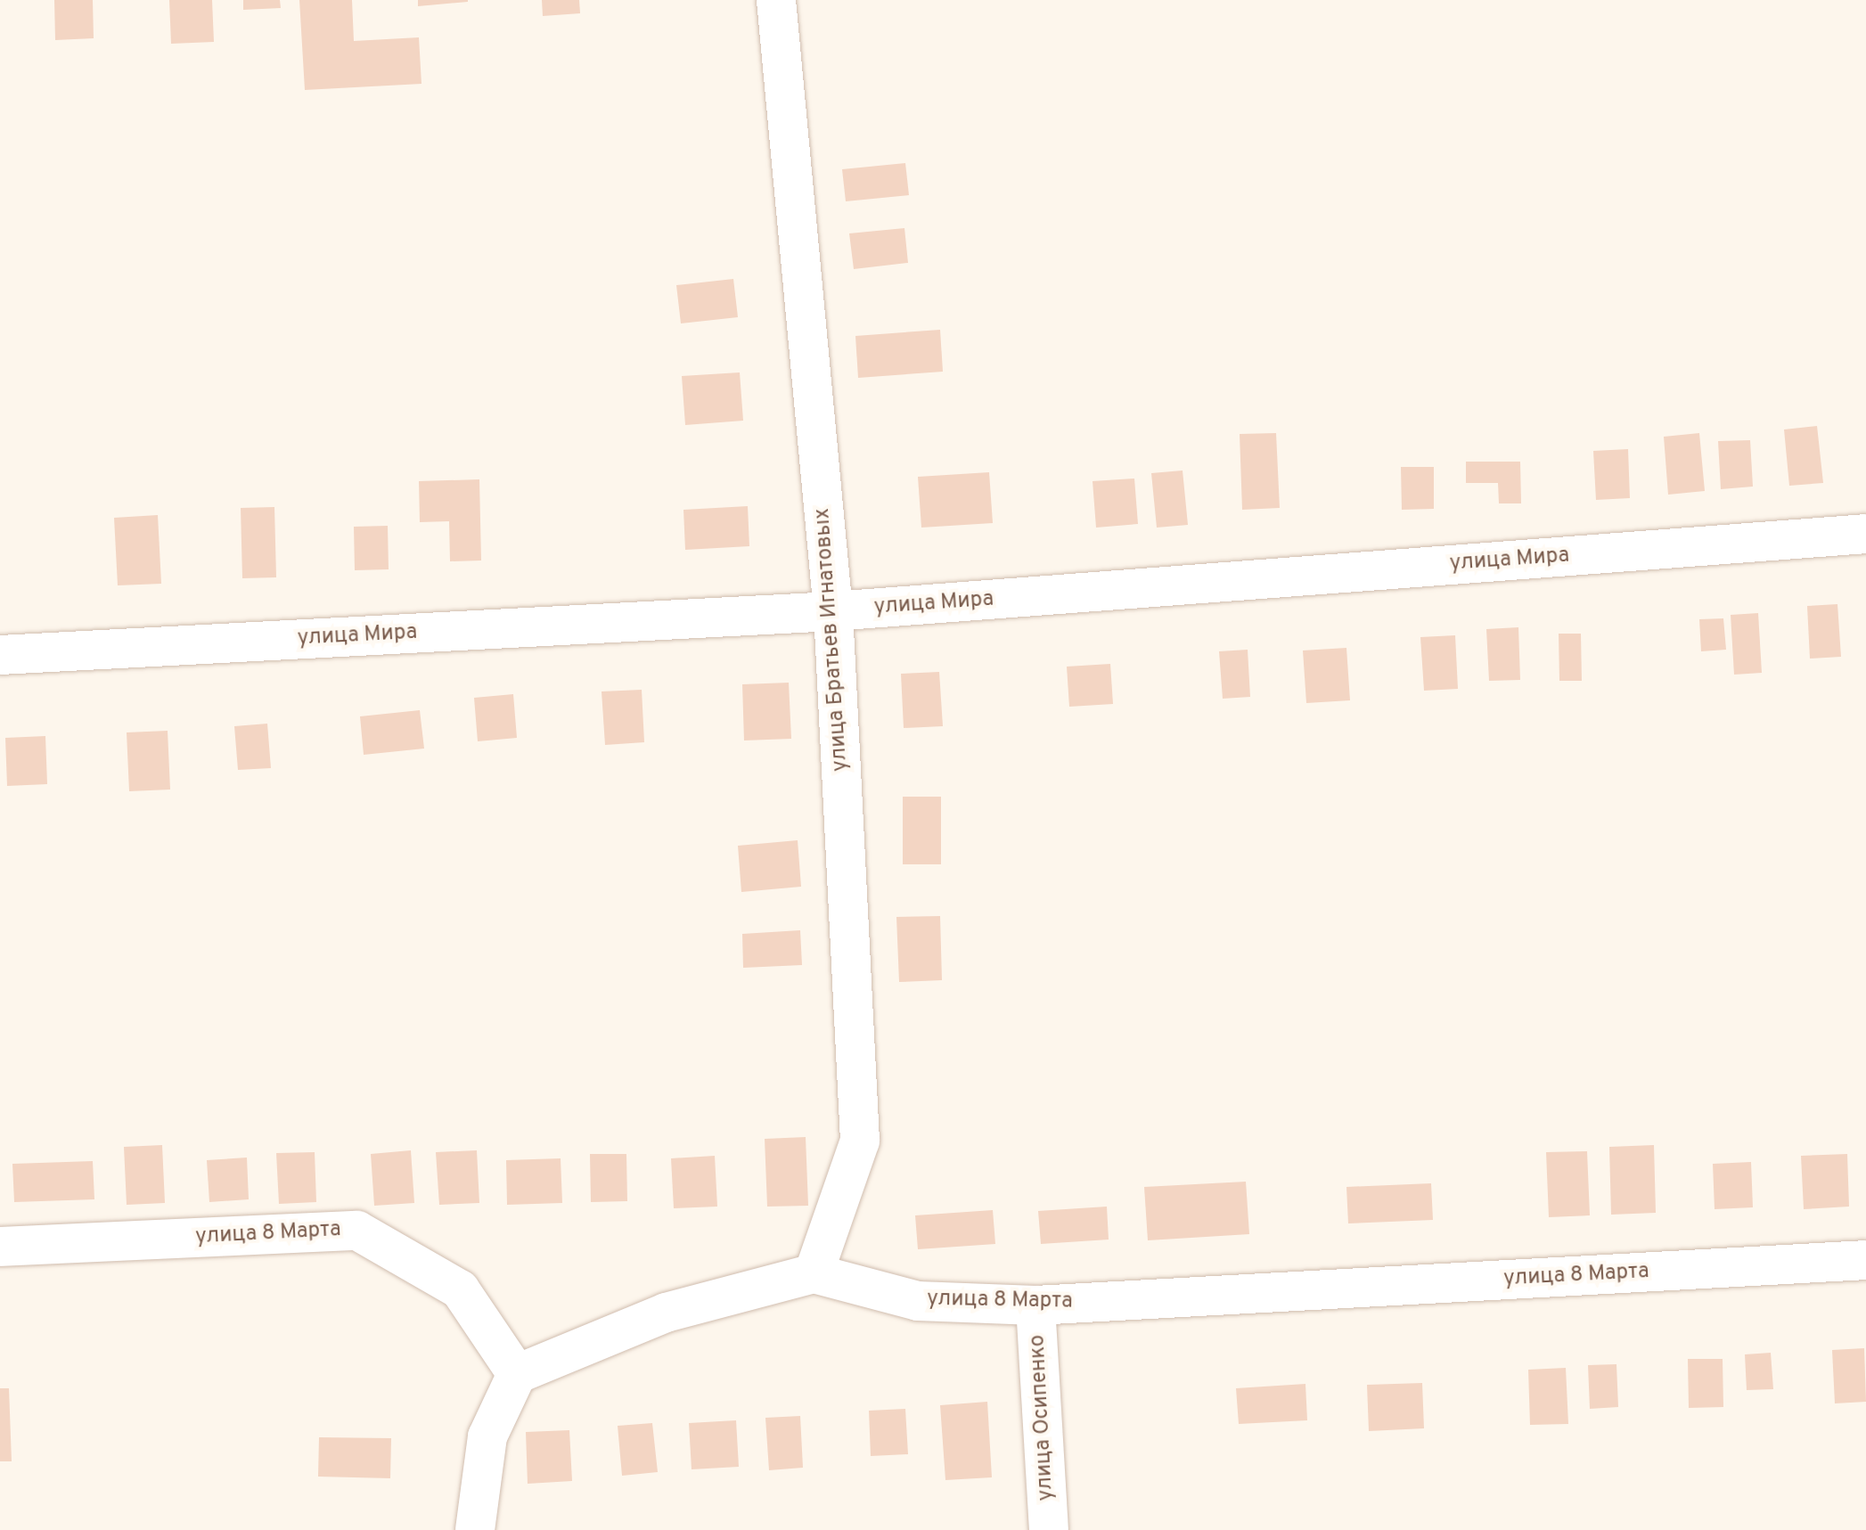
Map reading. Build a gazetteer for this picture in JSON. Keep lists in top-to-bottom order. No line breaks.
{"streets":{"street":["улица Мира","улица Братьев Игнатовых","улица 8 Марта","улица Осипенко"]},"crossings":[["улица Мира","улица Братьев Игнатовых"],["улица Братьев Игнатовых","улица 8 Марта"],["улица 8 Марта","улица Осипенко"]]}
